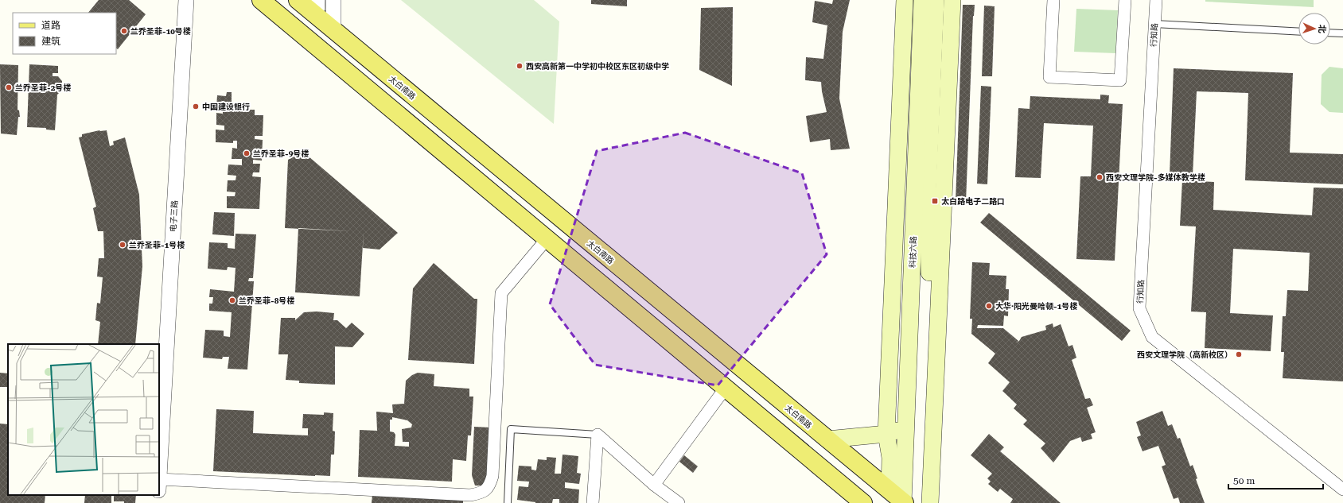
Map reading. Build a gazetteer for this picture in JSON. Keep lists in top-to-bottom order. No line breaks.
{"streets":{"main road":["太白南路","科技六路"],"street":["行知路","电子三路"]},"crossings":[["太白南路","科技六路"]],"places":{"other":["兰乔圣菲-10号楼","西安高新第一中学初中校区东区初级中学","兰乔圣菲-2号楼","中国建设银行","兰乔圣菲-9号楼","西安文理学院-多媒体教学楼","兰乔圣菲-1号楼","兰乔圣菲-8号楼","大华·阳光曼哈顿-1号楼","西安文理学院（高新校区）"],"transit":["太白路电子二路口"]},"legend":["道路","建筑"],"scale_bar":"50 m","north":"right"}
